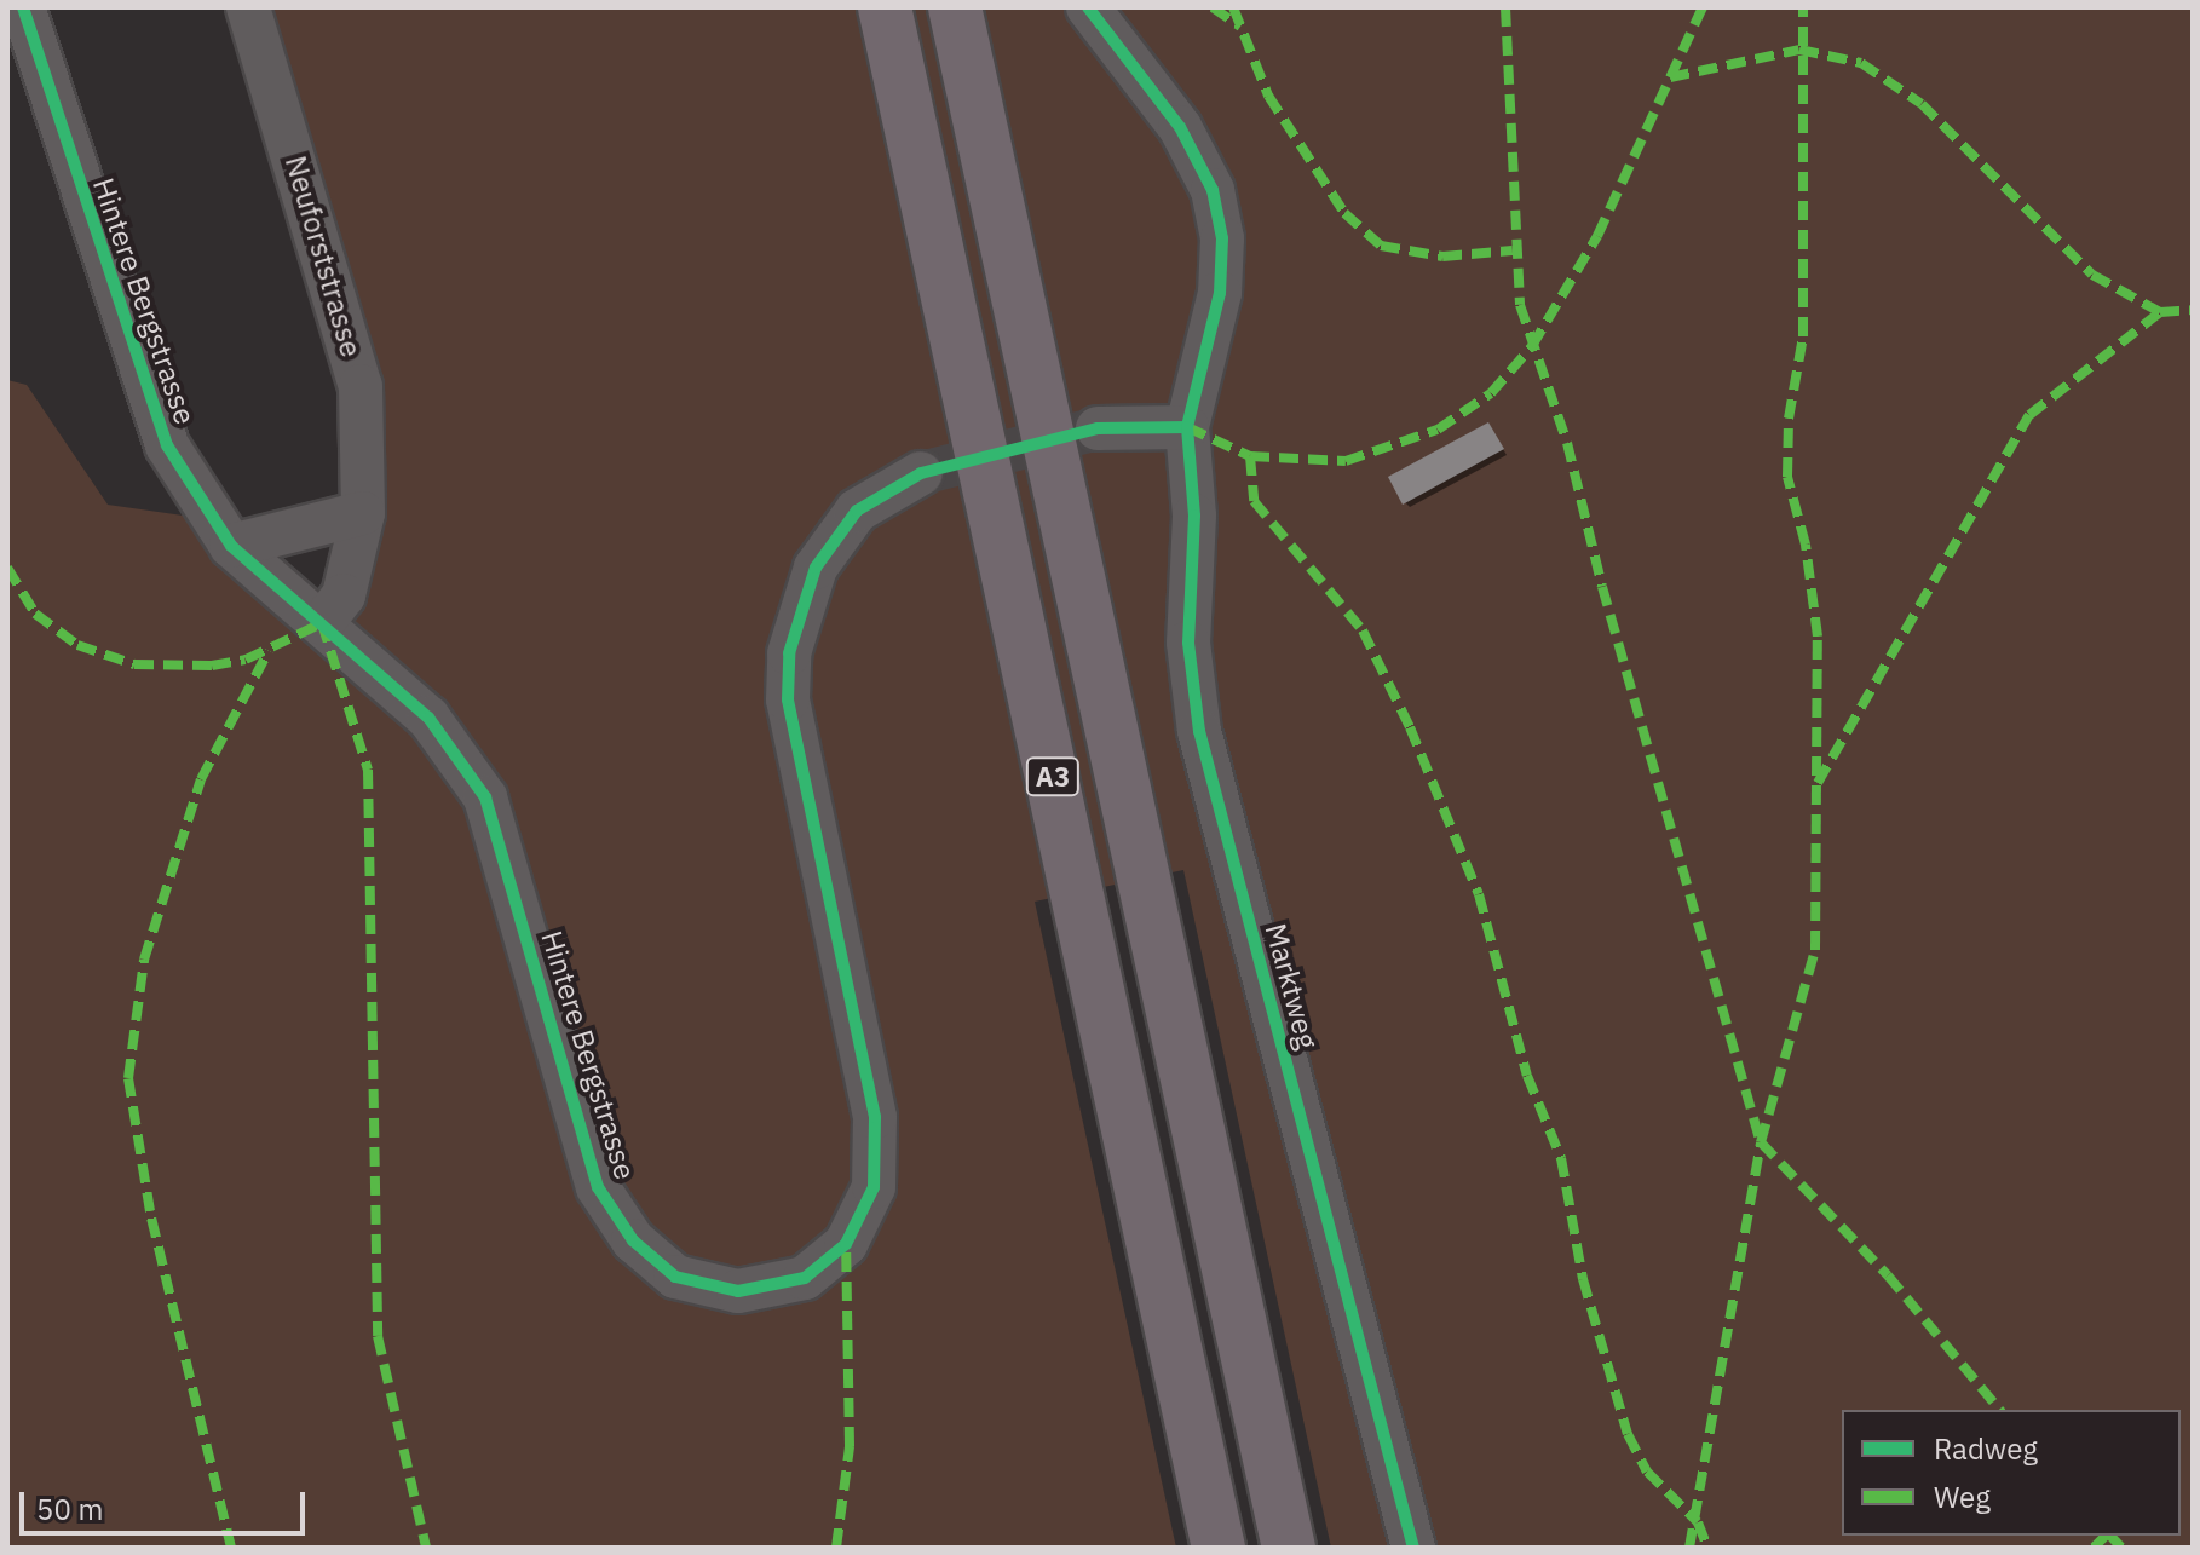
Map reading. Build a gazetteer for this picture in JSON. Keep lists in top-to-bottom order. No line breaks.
{"streets":{"highway":["A3"],"street":["Neuforststrasse","Hintere Bergstrasse","Marktweg"]},"crossings":[["Neuforststrasse","Hintere Bergstrasse"]],"legend":["Radweg","Weg"],"scale_bar":"50 m"}
